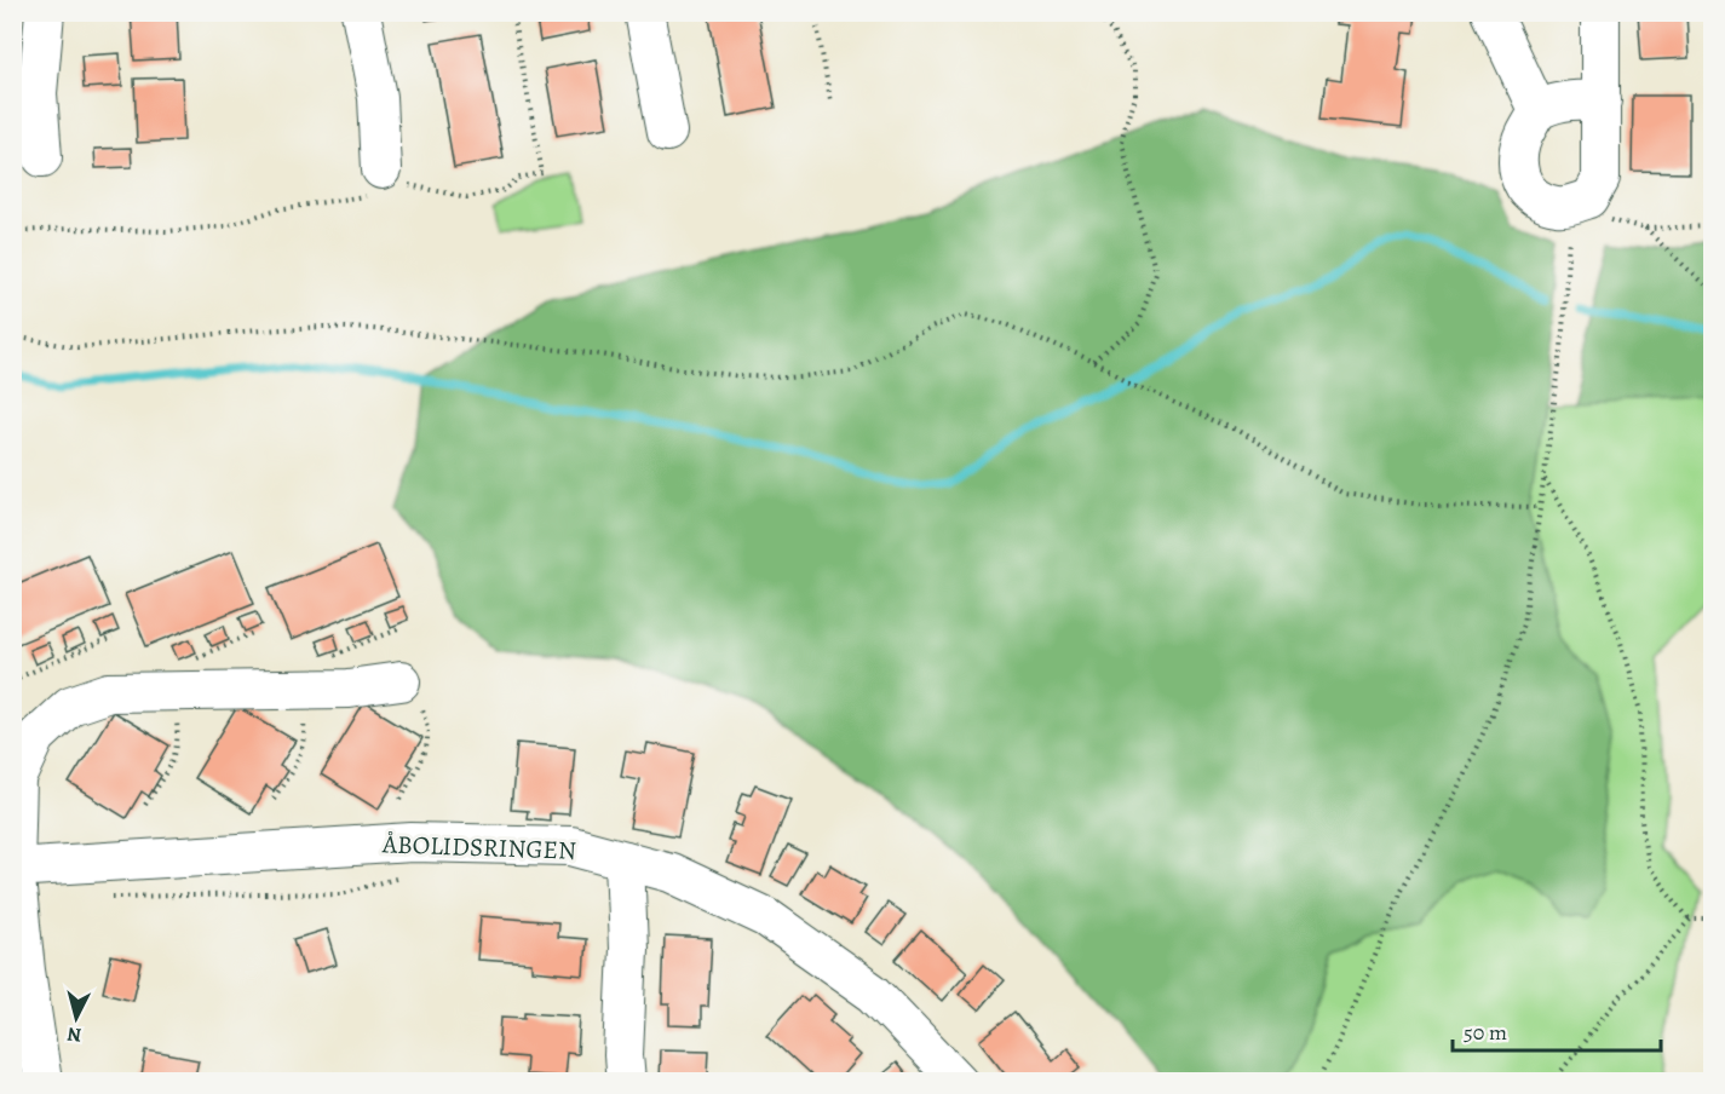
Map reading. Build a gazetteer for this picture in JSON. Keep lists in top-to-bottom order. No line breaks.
{"streets":{"street":["ÅBOLIDSRINGEN"]},"scale_bar":"50 m","north":"bottom"}
